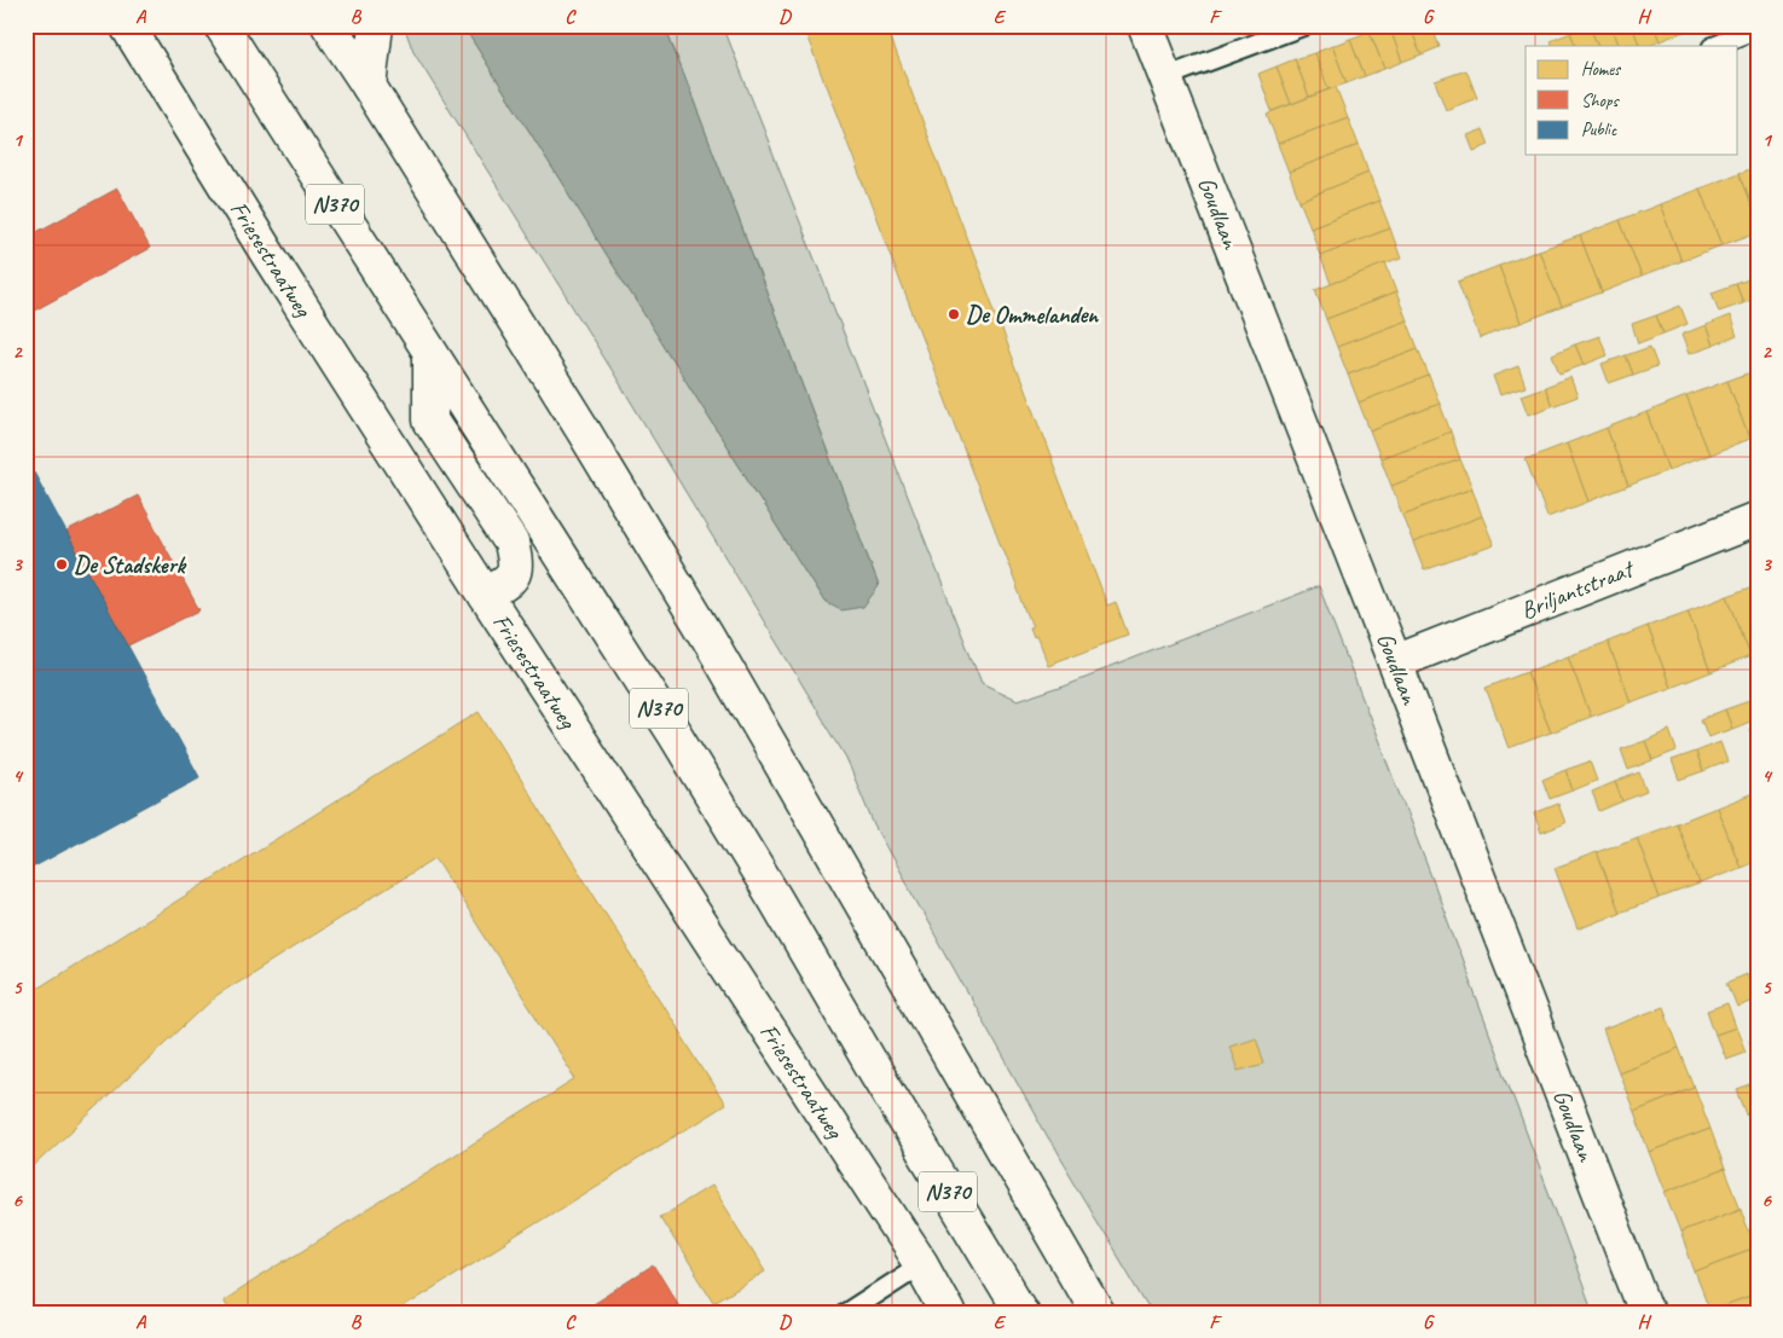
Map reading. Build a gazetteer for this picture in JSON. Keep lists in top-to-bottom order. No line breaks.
{"streets":{"main road":["N370","Goudlaan","Friesestraatweg","Briljantstraat"]},"crossings":[["Goudlaan","Briljantstraat"]],"places":["De Ommelanden","De Stadskerk"],"legend":["Homes","Shops","Public"],"grid":{"columns":["A","B","C","D","E","F","G","H"],"rows":["1","2","3","4","5","6"]}}
